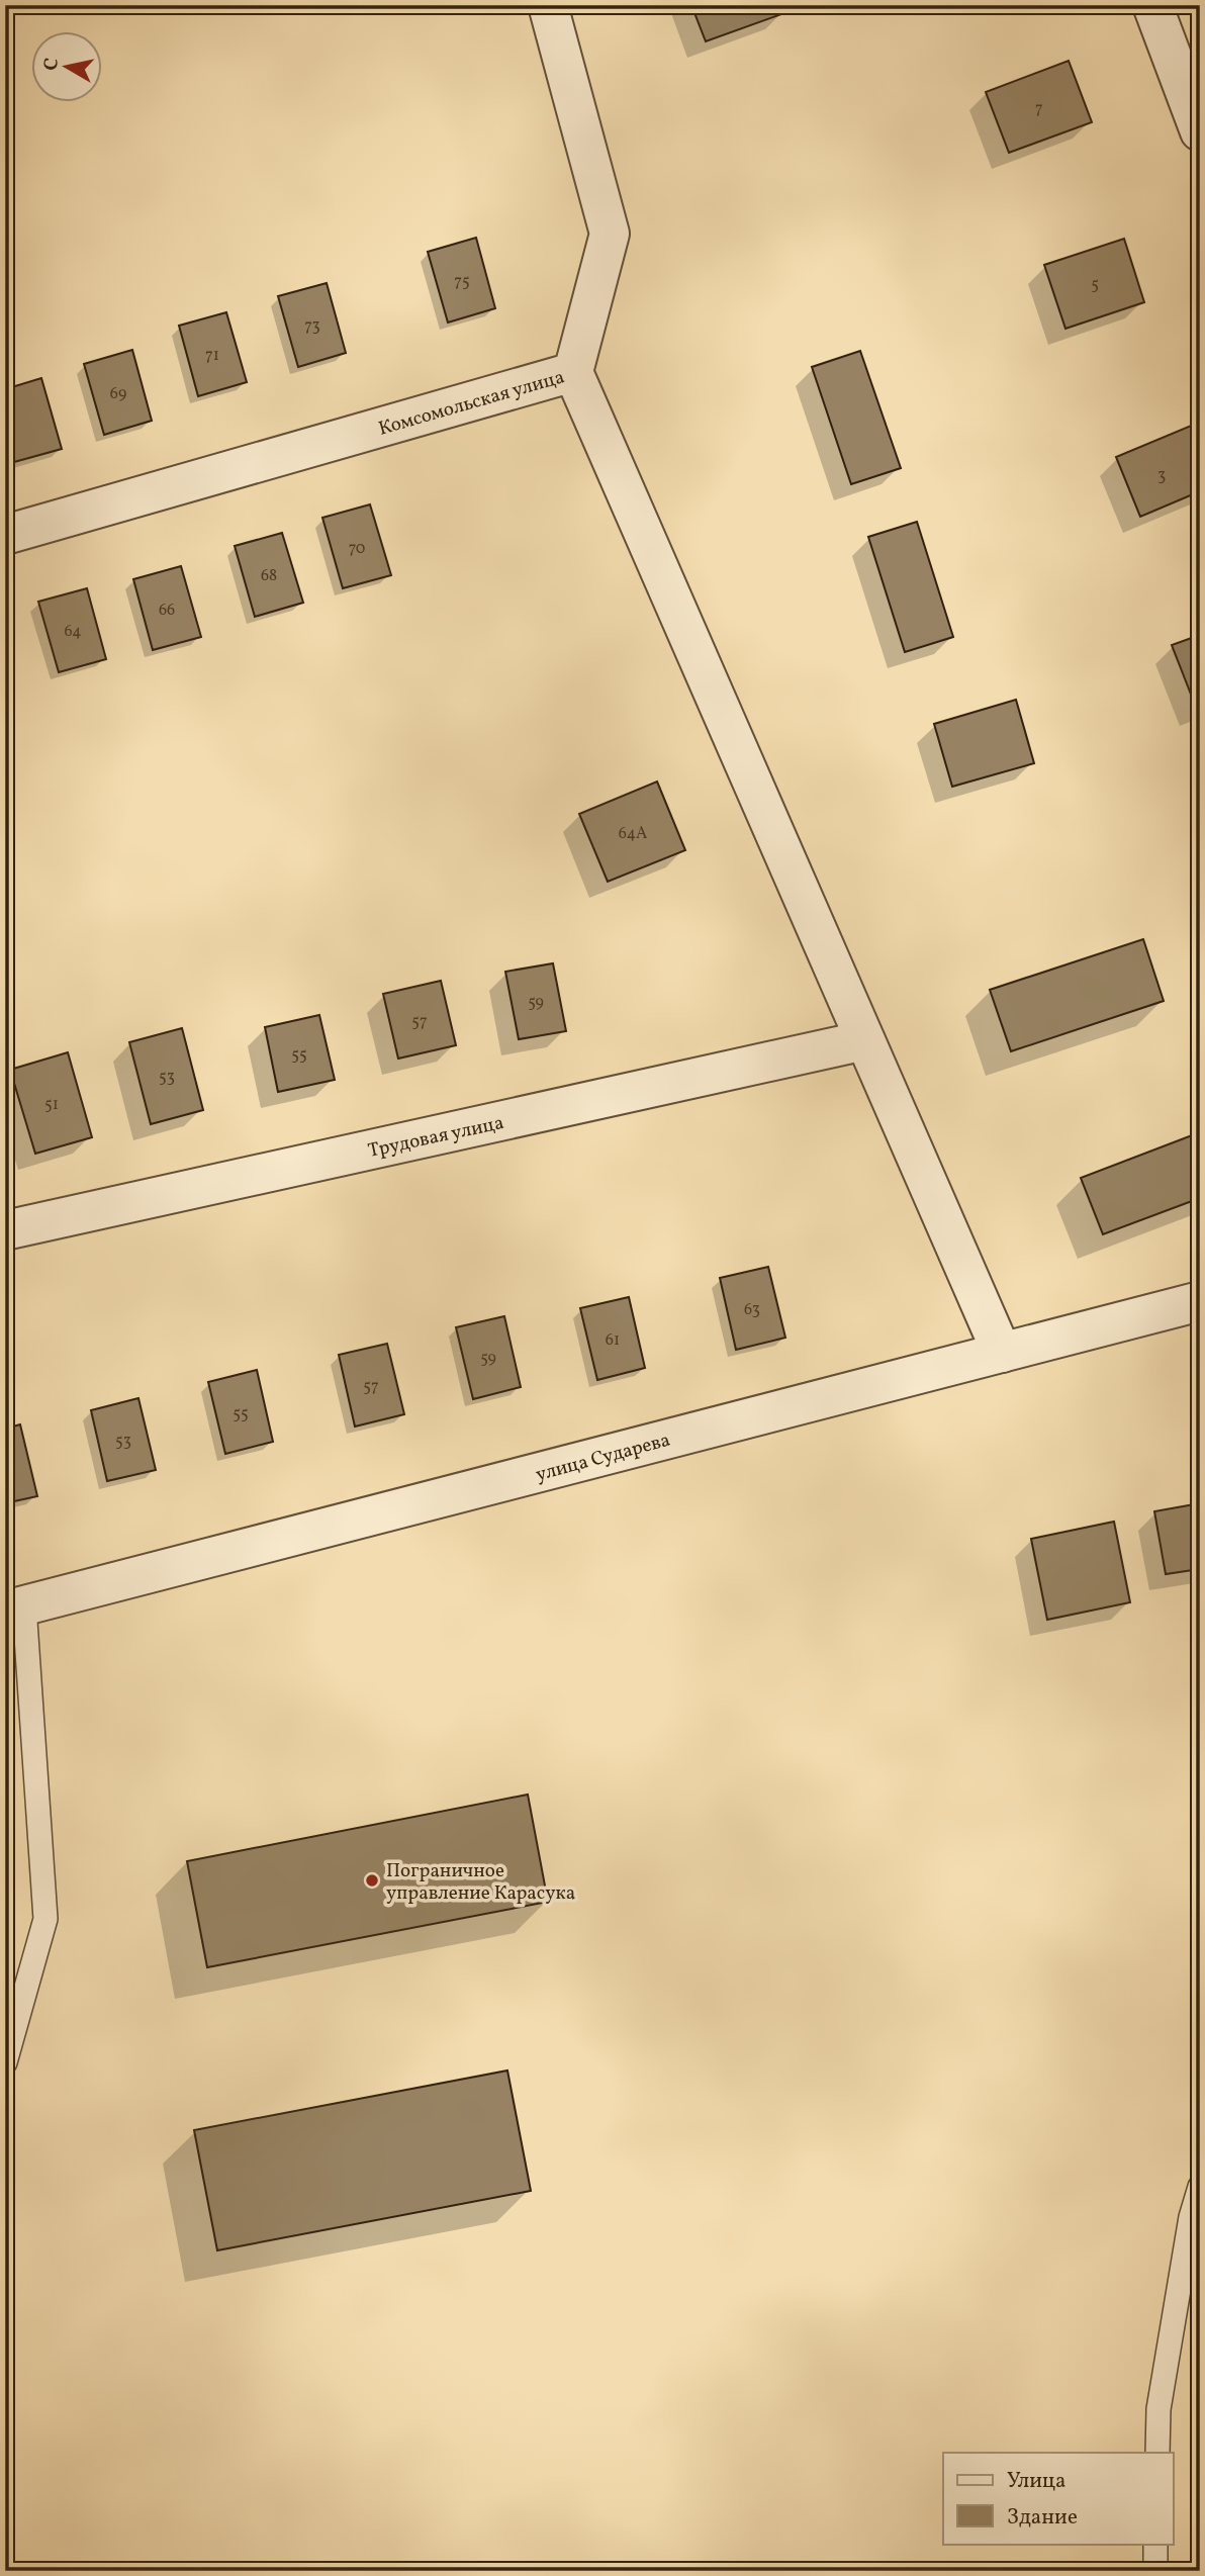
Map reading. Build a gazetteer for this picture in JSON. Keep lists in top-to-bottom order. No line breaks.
{"streets":{"street":["Комсомольская улица","Трудовая улица","улица Сударева"]},"places":["Пограничное управление Карасука"],"house_numbers":["7","75","5","73","71","69","3","70","68","66","64","64А","59","57","55","53","51","63","61","59","57","55","53"],"legend":["Улица","Здание"],"north":"left"}
